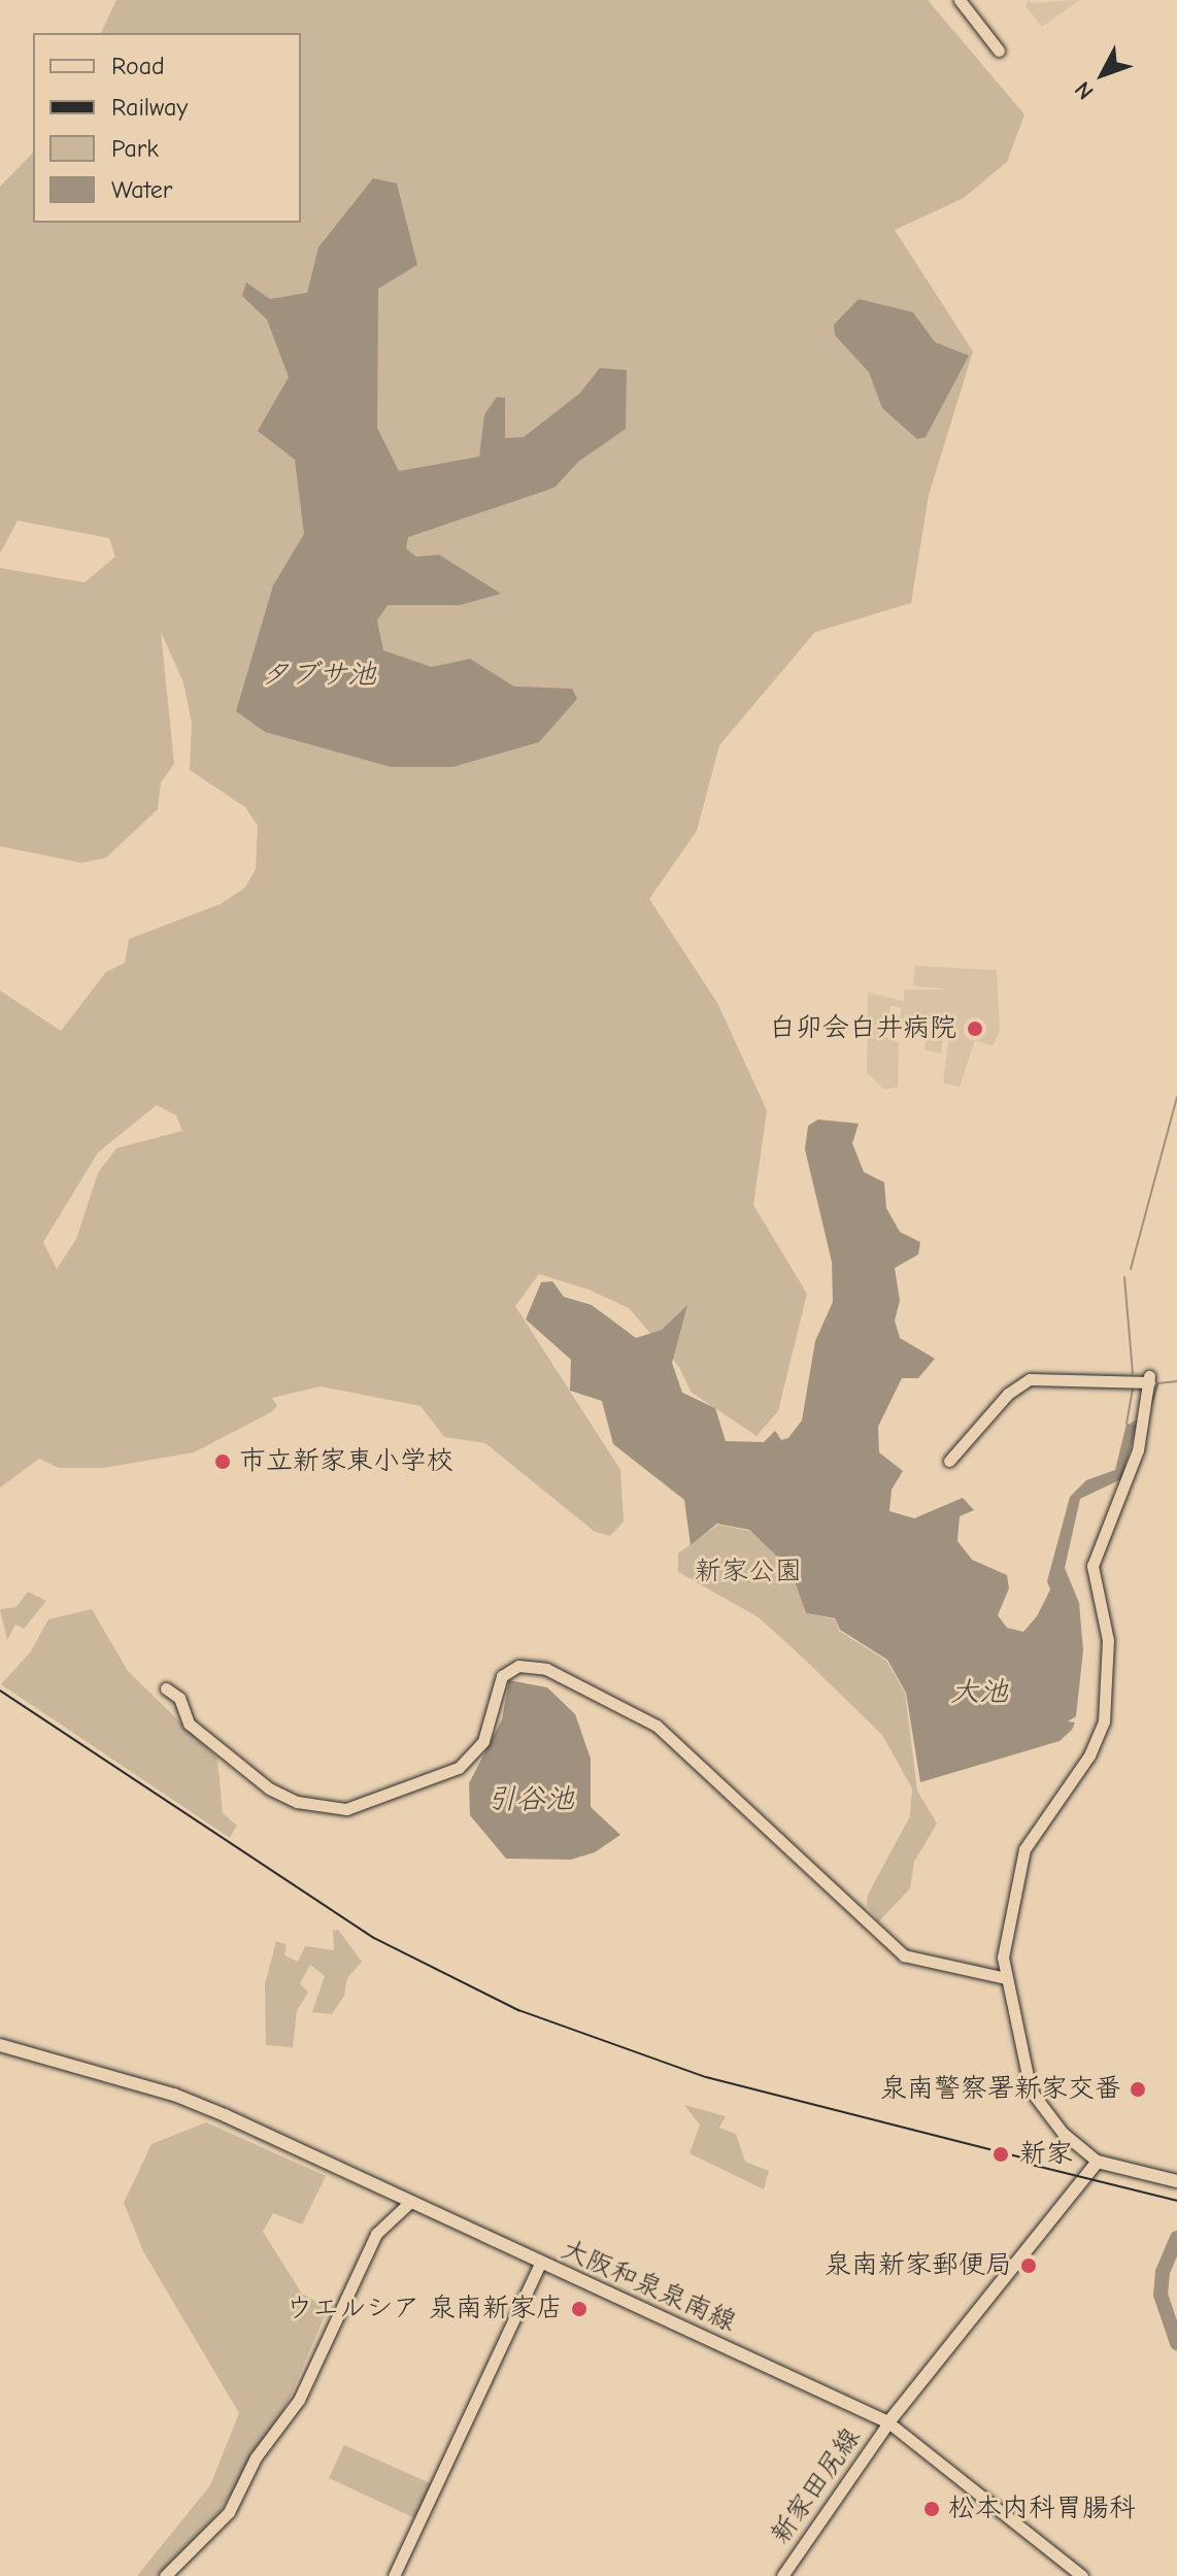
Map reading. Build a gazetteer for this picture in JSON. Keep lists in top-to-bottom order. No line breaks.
{"streets":{"main road":["大阪和泉泉南線"],"street":["新家田尻線"]},"crossings":[["大阪和泉泉南線","新家田尻線"]],"water":["タブサ池","大池","引谷池"],"parks":["新家公園"],"places":["白卯会白井病院","市立新家東小学校","泉南警察署新家交番","新家","泉南新家郵便局","ウエルシア 泉南新家店","松本内科胃腸科"],"legend":["Road","Railway","Park","Water"],"north":"bottom left"}
